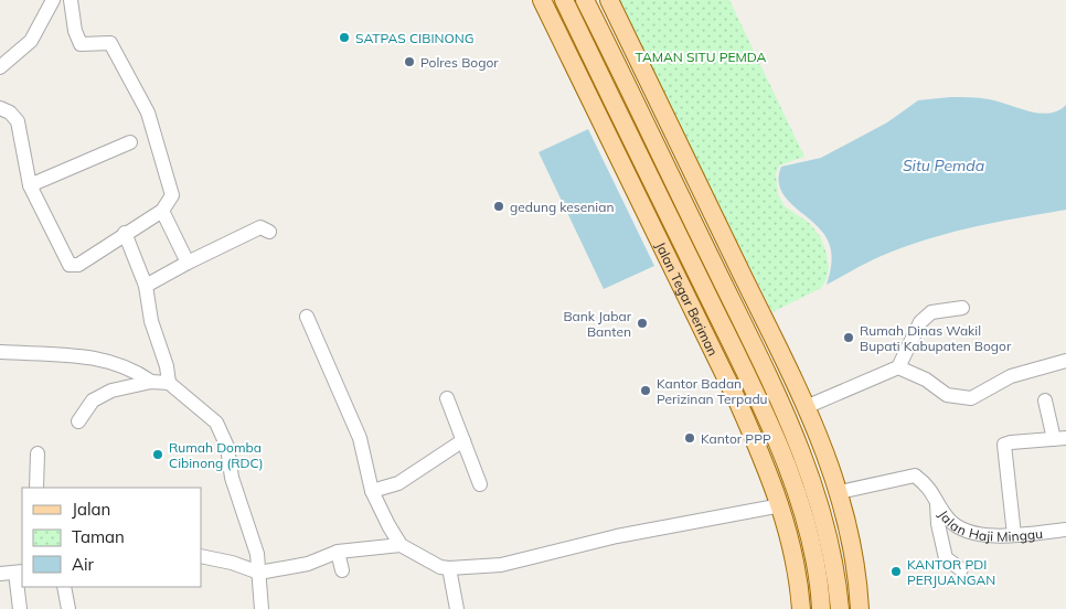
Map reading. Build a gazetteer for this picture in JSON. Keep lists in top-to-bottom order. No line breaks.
{"streets":{"main road":["Jalan Tegar Beriman"],"street":["Jalan Haji Minggu"]},"water":["Situ Pemda"],"parks":["TAMAN SITU PEMDA"],"places":["SATPAS CIBINONG","Polres Bogor","gedung kesenian","Bank Jabar Banten","Rumah Dinas Wakil Bupati Kabupaten Bogor","Kantor Badan Perizinan Terpadu","Kantor PPP","Rumah Domba Cibinong (RDC)","KANTOR PDI PERJUANGAN"],"legend":["Jalan","Taman","Air"]}
